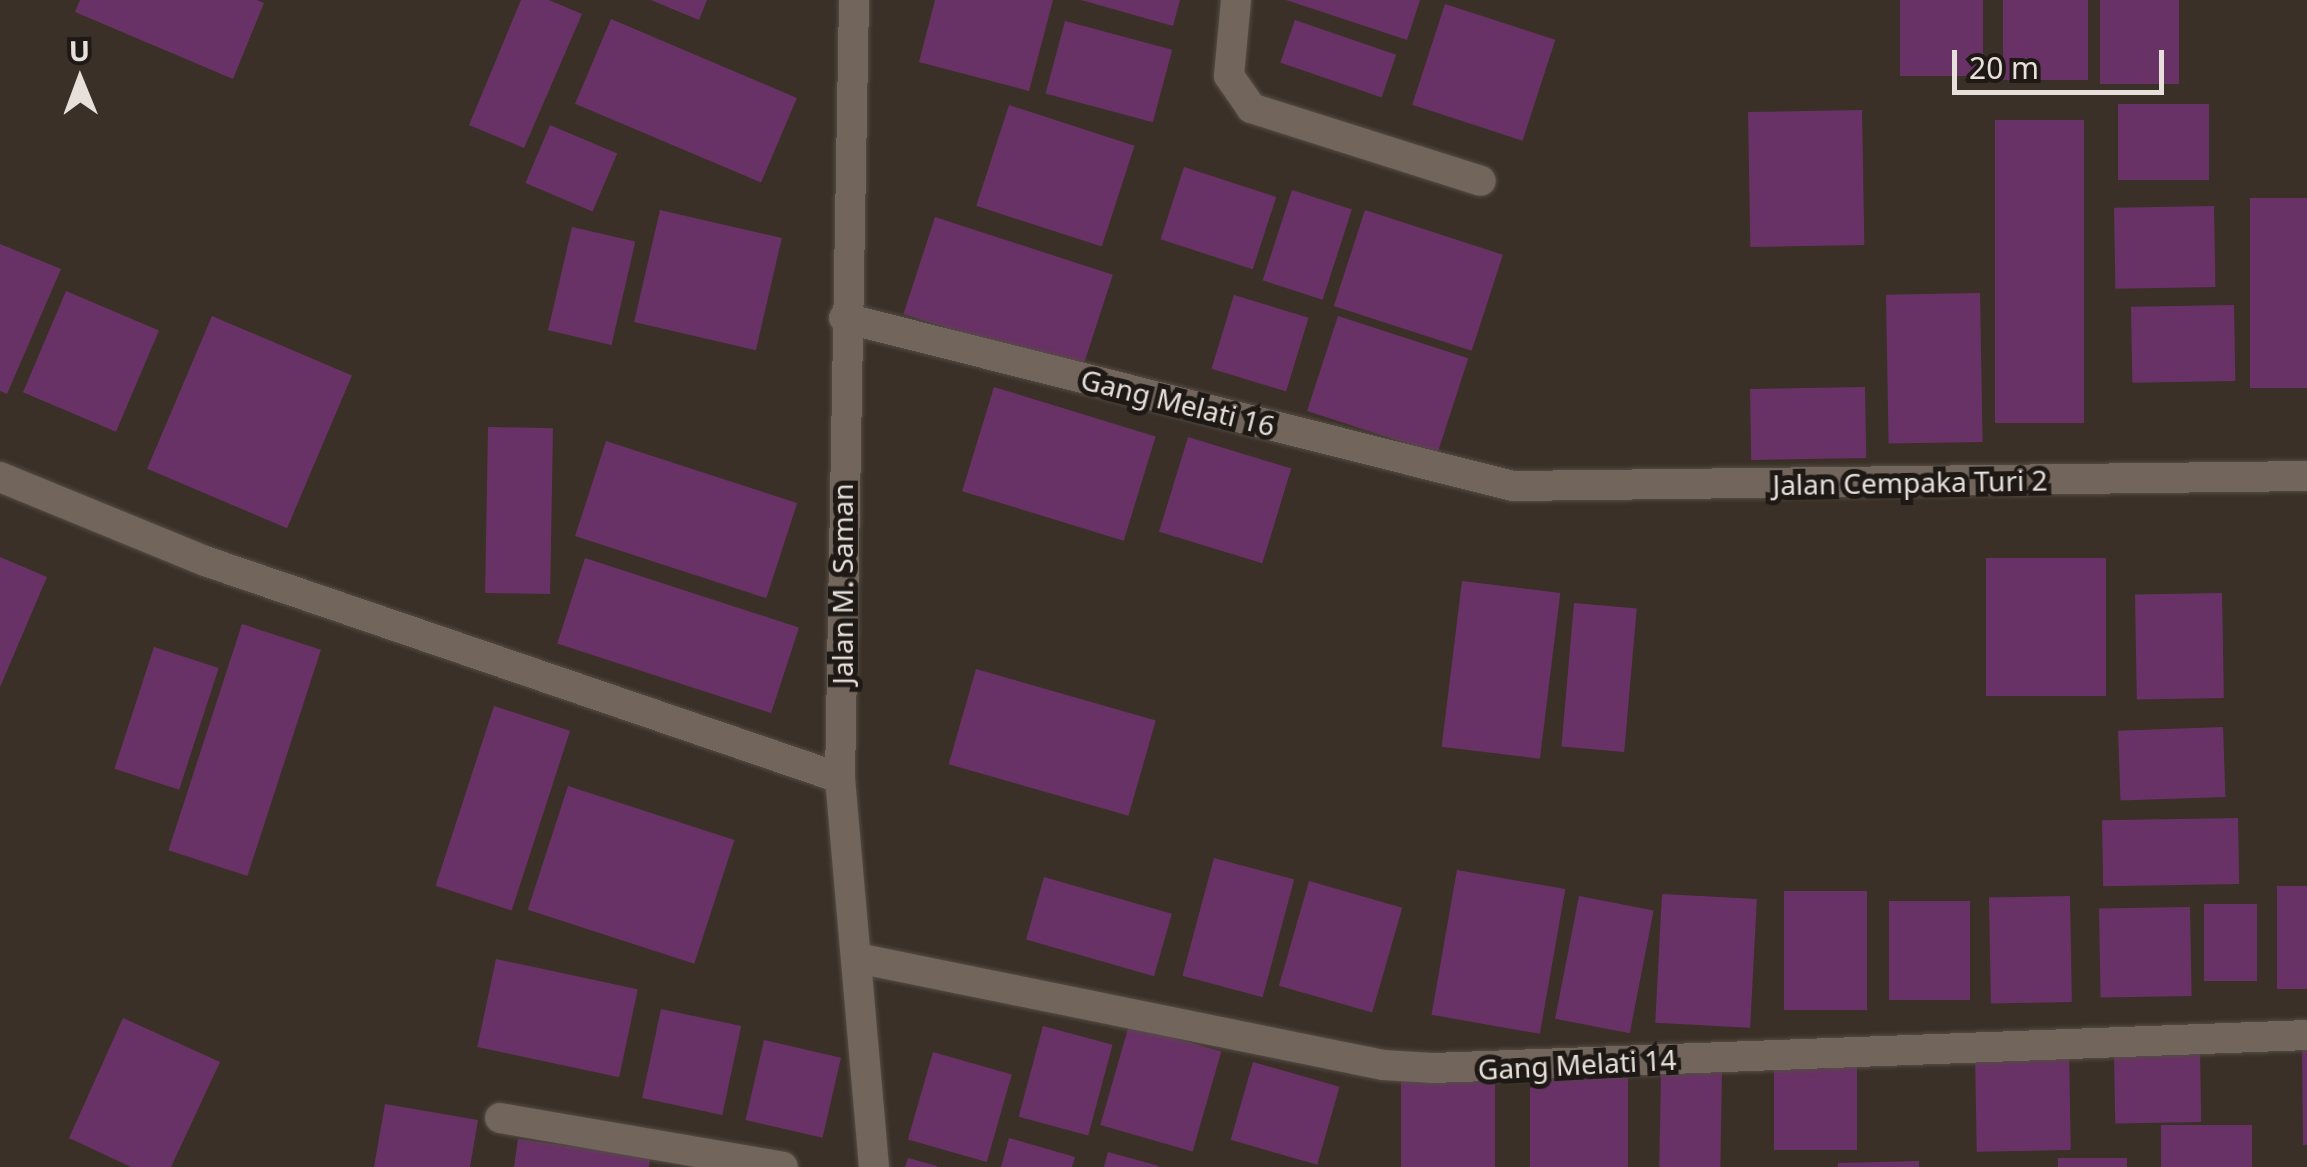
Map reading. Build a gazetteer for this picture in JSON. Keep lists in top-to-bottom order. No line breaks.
{"streets":{"street":["Gang Melati 16","Jalan Cempaka Turi 2","Jalan M. Saman","Gang Melati 14"]},"crossings":[["Gang Melati 16","Jalan Cempaka Turi 2"],["Gang Melati 16","Jalan M. Saman"],["Jalan M. Saman","Gang Melati 14"]],"scale_bar":"20 m","north":"top"}
